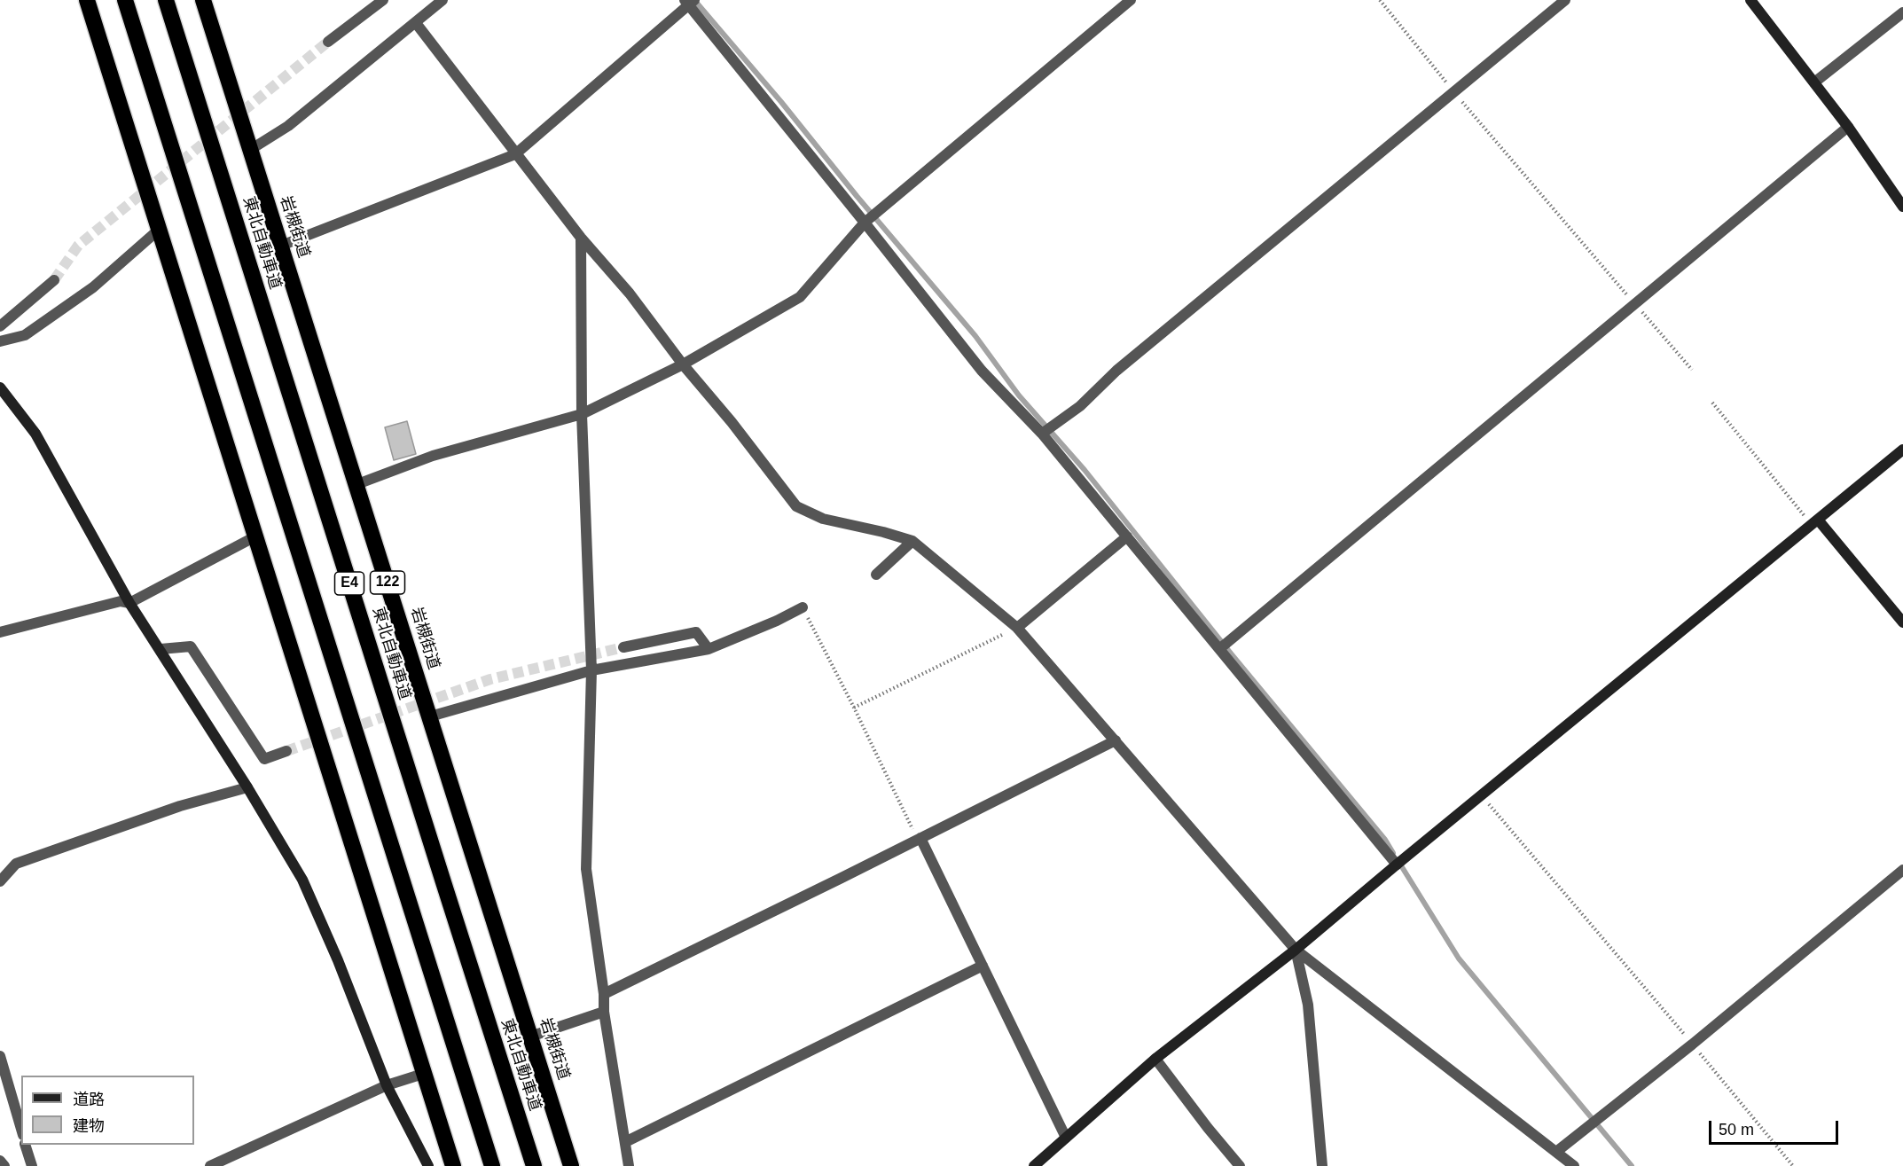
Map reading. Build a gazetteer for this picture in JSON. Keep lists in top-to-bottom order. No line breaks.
{"streets":{"highway":["岩槻街道","東北自動車道","122","E4"]},"legend":["道路","建物"],"scale_bar":"50 m"}
